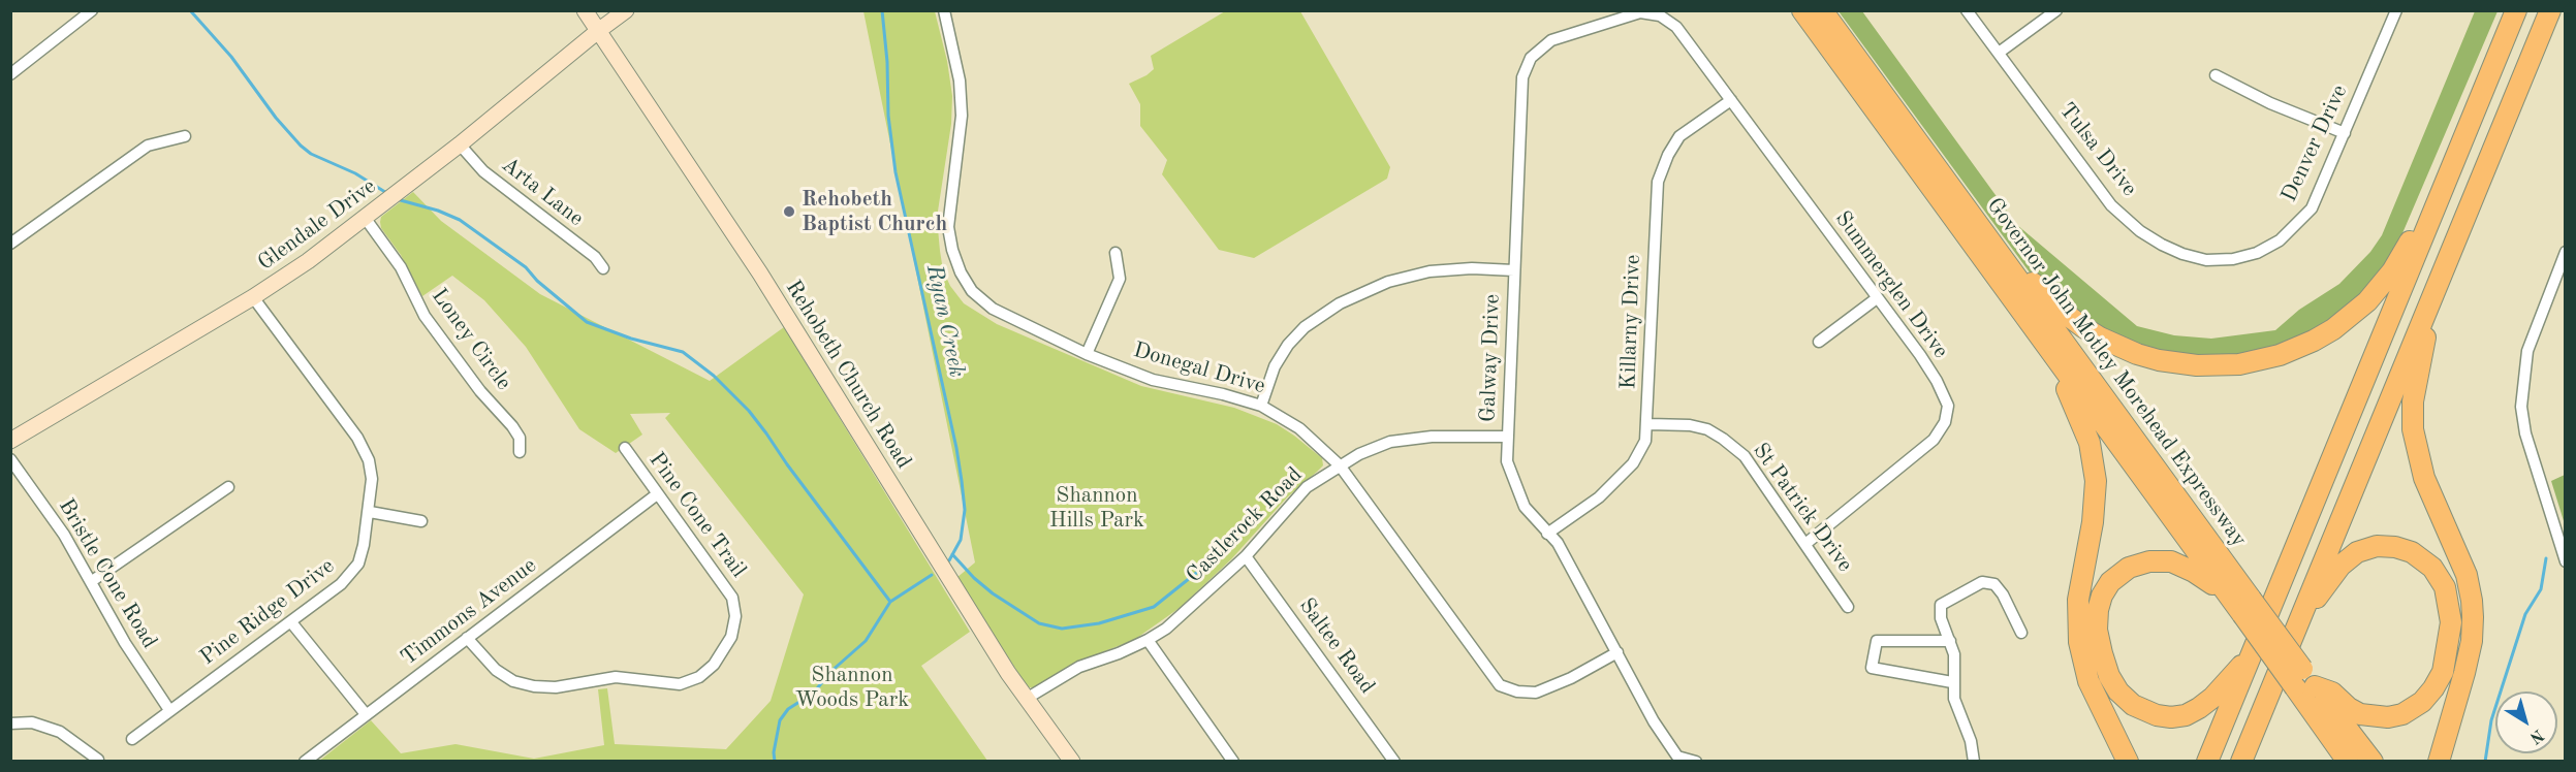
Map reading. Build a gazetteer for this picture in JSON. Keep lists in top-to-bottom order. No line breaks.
{"streets":{"highway":["Governor John Motley Morehead Expressway"],"street":["Denver Drive","Tulsa Drive","Arta Lane","Glendale Drive","Summerglen Drive","Killarny Drive","Loney Circle","Galway Drive","Donegal Drive","Rehobeth Church Road","St Patrick Drive","Pine Cone Trail","Castlerock Road","Bristle Cone Road","Pine Ridge Drive","Timmons Avenue","Saltee Road"]},"crossings":[["Denver Drive","Tulsa Drive"],["Arta Lane","Glendale Drive"],["Glendale Drive","Loney Circle"],["Glendale Drive","Rehobeth Church Road"],["Glendale Drive","Pine Ridge Drive"],["Summerglen Drive","Killarny Drive"],["Summerglen Drive","Galway Drive"],["Summerglen Drive","St Patrick Drive"],["Killarny Drive","Galway Drive"],["Killarny Drive","St Patrick Drive"],["Galway Drive","Donegal Drive"],["Galway Drive","Castlerock Road"],["Donegal Drive","Castlerock Road"],["Rehobeth Church Road","Castlerock Road"],["Pine Cone Trail","Timmons Avenue"],["Castlerock Road","Saltee Road"],["Bristle Cone Road","Pine Ridge Drive"]],"water":["Ryan Creek"],"parks":["Shannon Hills Park","Shannon Woods Park"],"places":["Rehobeth Baptist Church"],"north":"bottom right"}
